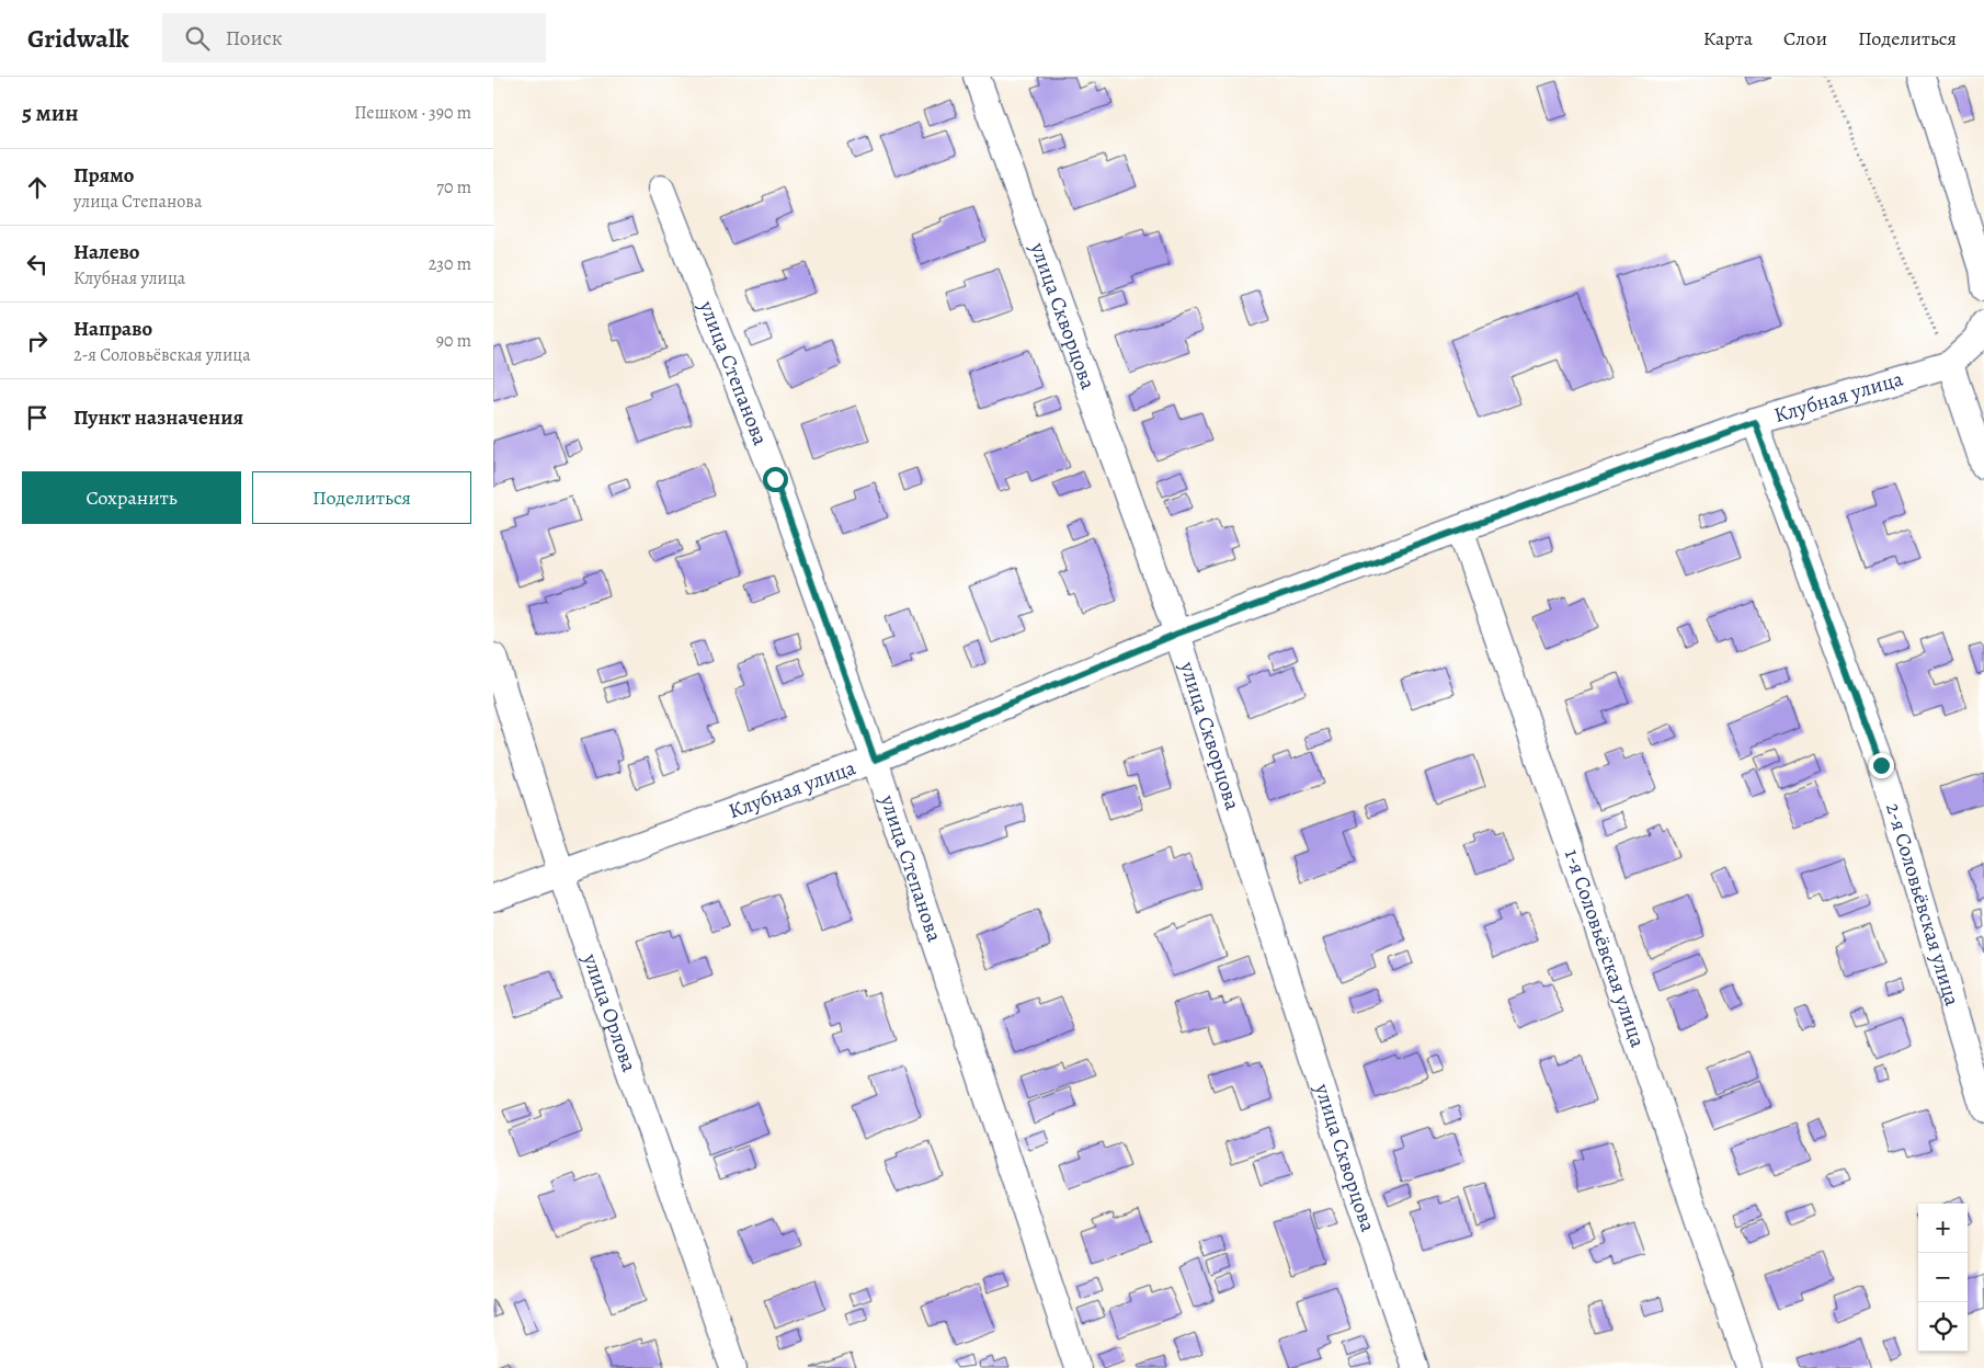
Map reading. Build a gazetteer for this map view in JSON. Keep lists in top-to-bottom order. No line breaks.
{"streets":{"street":["улица Скворцова","улица Степанова","Клубная улица","2-я Соловьёвская улица","1-я Соловьёвская улица","улица Орлова"]},"crossings":[["улица Скворцова","Клубная улица"],["улица Степанова","Клубная улица"],["Клубная улица","2-я Соловьёвская улица"],["Клубная улица","1-я Соловьёвская улица"],["Клубная улица","улица Орлова"]],"page":{"header":"Gridwalk","search":"Поиск","nav":["Карта","Слои","Поделиться"],"heading":["5 мин","Пешком · 390 m"],"list":[["Прямо","улица Степанова","70 m"],["Налево","Клубная улица","230 m"],["Направо","2-я Соловьёвская улица","90 m"],"Пункт назначения"],"buttons":["Сохранить","Поделиться"],"map_buttons":["+","−"]}}
